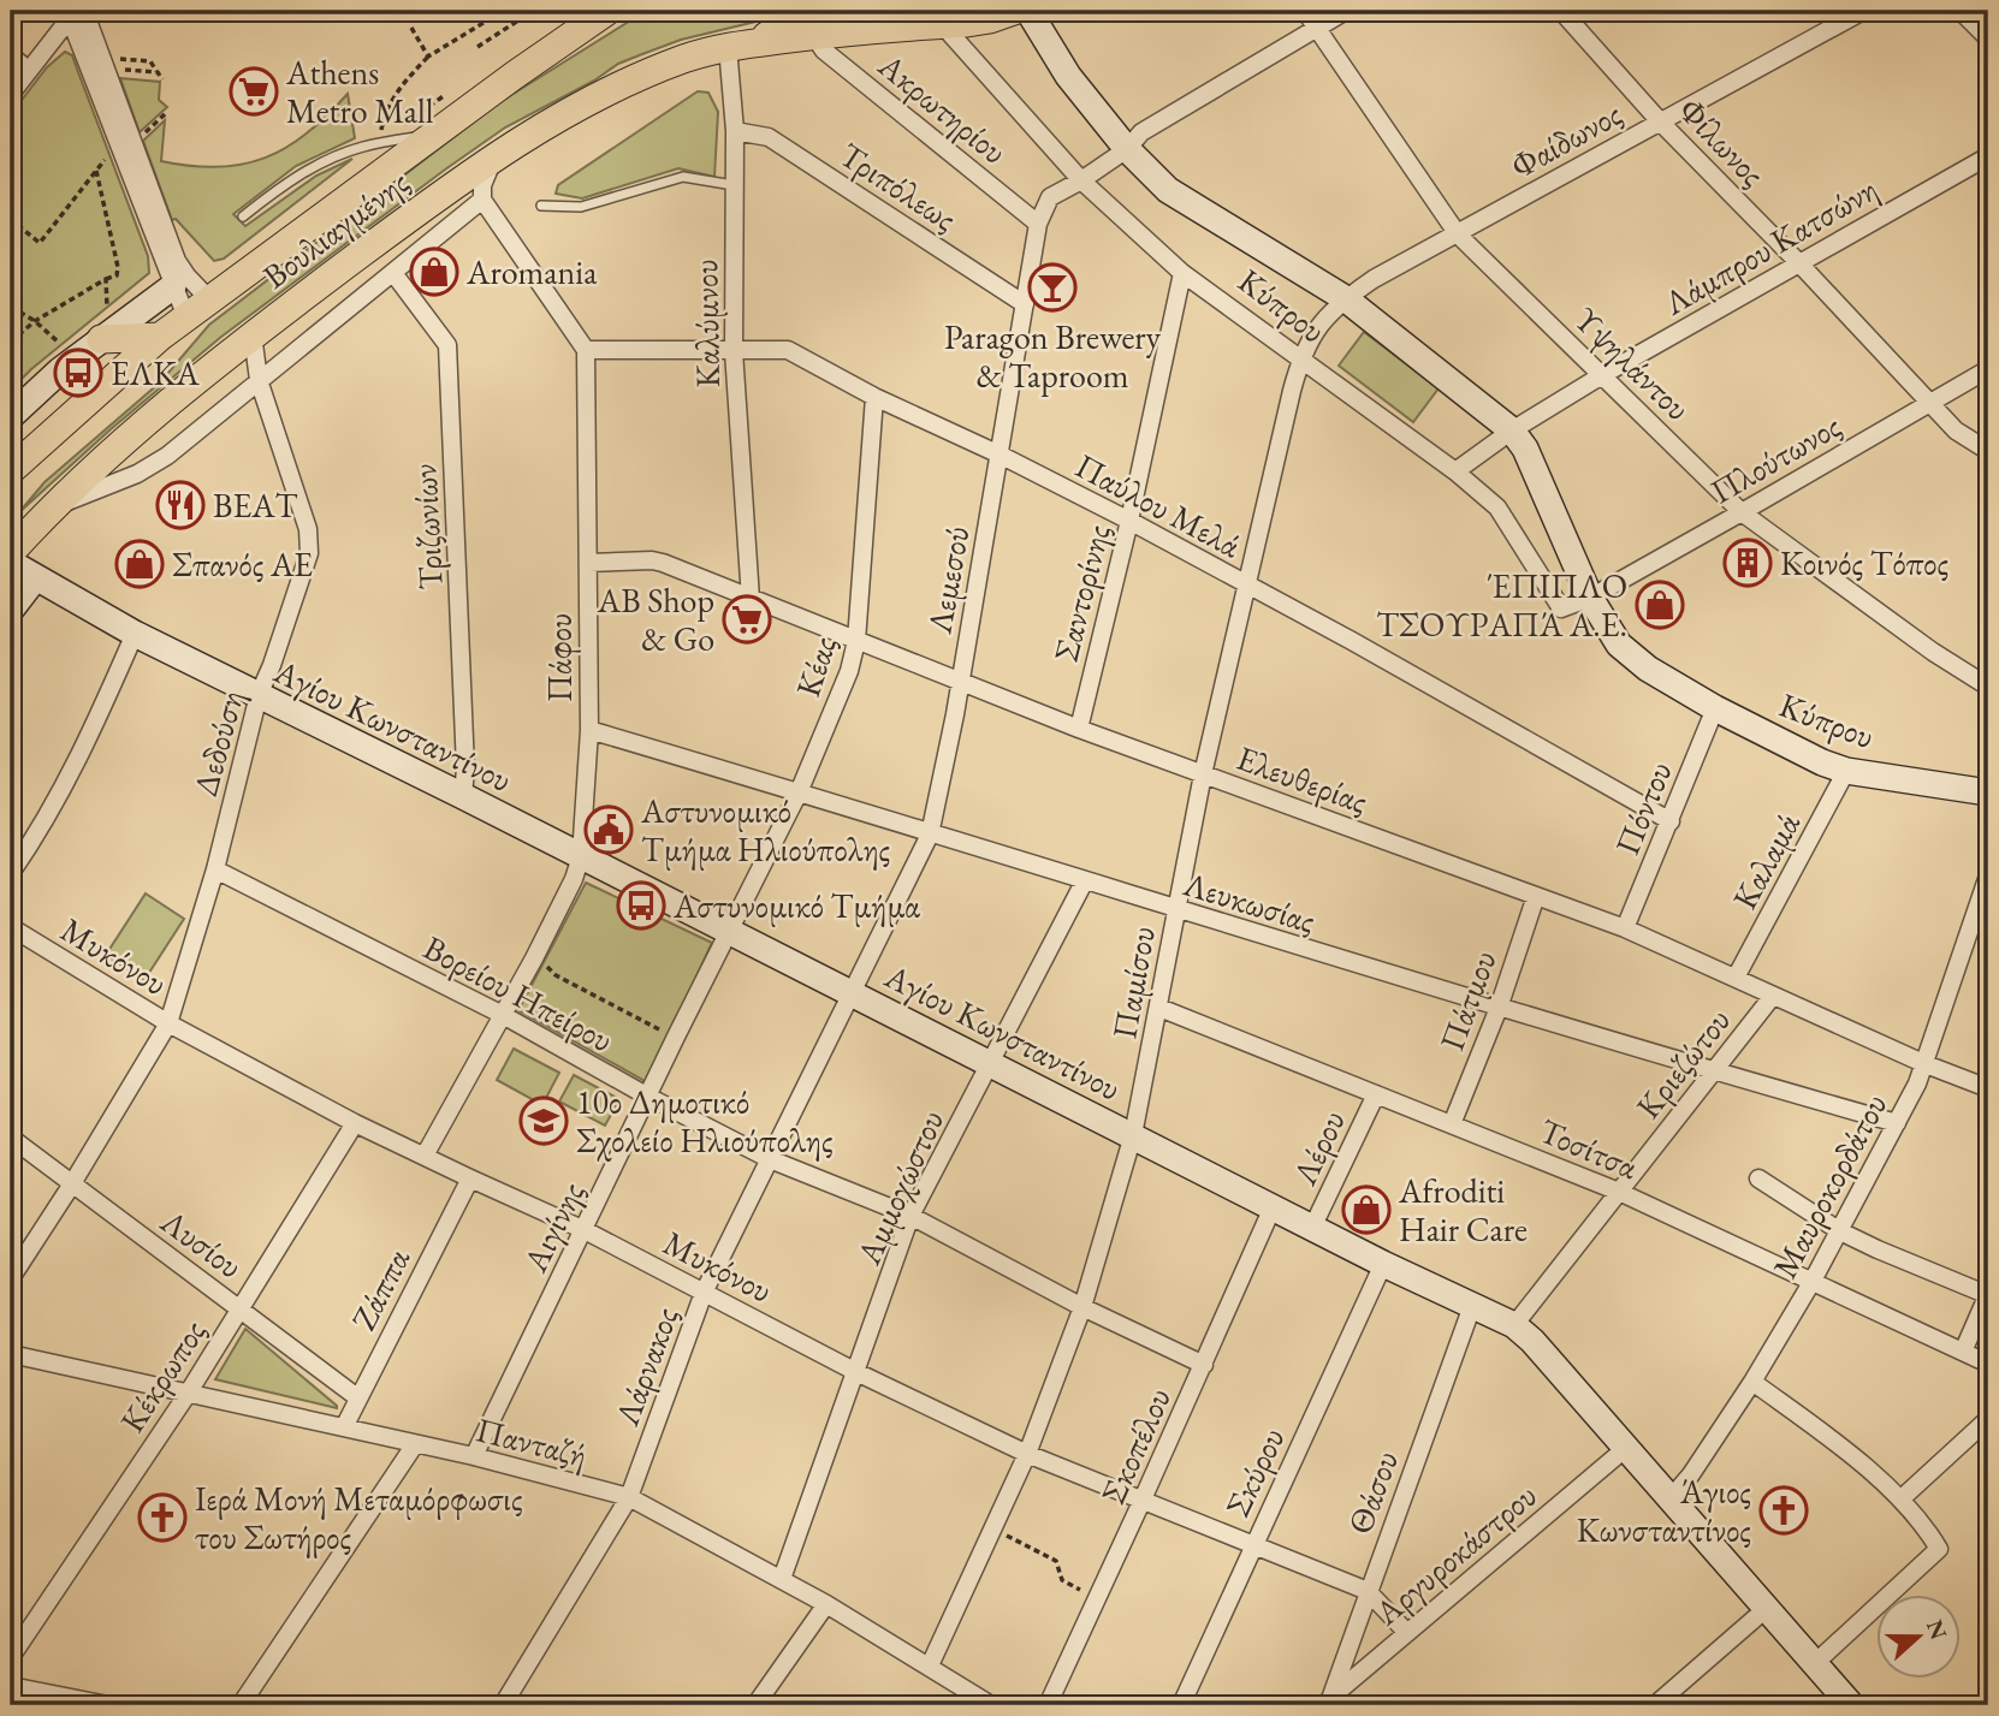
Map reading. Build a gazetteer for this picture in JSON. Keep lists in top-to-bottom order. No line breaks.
{"streets":{"main road":["Βουλιαγμένης"],"street":["Ακρωτηρίου","Φαίδωνος","Φίλωνος","Τριπόλεως","Λάμπρου Κατσώνη","Κύπρου","Καλύμνου","Υψηλάντου","Πλούτωνος","Παύλου Μελά","Τριζωνίων","Λεμεσού","Σαντορίνης","Πάφου","Κέας","Αγίου Κωνσταντίνου","Δεδούση","Ελευθερίας","Πόντου","Καλαμά","Λευκωσίας","Μυκόνου","Παμίσου","Βορείου Ηπείρου","Πάτμου","Κριεζώτου","Λέρου","Τοσίτσα","Μαυροκορδάτου","Αμμοχώστου","Αιγίνης","Λυσίου","Ζάππα","Λάρνακος","Κέκρωπος","Πανταζή","Σκοπέλου","Σκύρου","Θάσου","Αργυροκάστρου"]},"crossings":[["Ακρωτηρίου","Βουλιαγμένης"],["Ακρωτηρίου","Λεμεσού"],["Φαίδωνος","Φίλωνος"],["Φαίδωνος","Κύπρου"],["Φαίδωνος","Υψηλάντου"],["Φαίδωνος","Παμίσου"],["Φίλωνος","Λάμπρου Κατσώνη"],["Φίλωνος","Πλούτωνος"],["Τριπόλεως","Καλύμνου"],["Τριπόλεως","Λεμεσού"],["Βουλιαγμένης","Καλύμνου"],["Βουλιαγμένης","Δεδούση"],["Λάμπρου Κατσώνη","Κύπρου"],["Λάμπρου Κατσώνη","Υψηλάντου"],["Κύπρου","Πλούτωνος"],["Κύπρου","Λεμεσού"],["Κύπρου","Σαντορίνης"],["Κύπρου","Πόντου"],["Κύπρου","Καλαμά"],["Κύπρου","Παμίσου"],["Καλύμνου","Παύλου Μελά"],["Καλύμνου","Ελευθερίας"],["Υψηλάντου","Πλούτωνος"],["Υψηλάντου","Λεμεσού"],["Παύλου Μελά","Λεμεσού"],["Παύλου Μελά","Σαντορίνης"],["Παύλου Μελά","Πάφου"],["Παύλου Μελά","Κέας"],["Παύλου Μελά","Πόντου"],["Παύλου Μελά","Παμίσου"],["Τριζωνίων","Αγίου Κωνσταντίνου"],["Λεμεσού","Αγίου Κωνσταντίνου"],["Λεμεσού","Ελευθερίας"],["Λεμεσού","Λευκωσίας"],["Λεμεσού","Λάρνακος"],["Σαντορίνης","Ελευθερίας"],["Πάφου","Αγίου Κωνσταντίνου"],["Πάφου","Ελευθερίας"],["Πάφου","Λευκωσίας"],["Πάφου","Μυκόνου"],["Πάφου","Βορείου Ηπείρου"],["Κέας","Αγίου Κωνσταντίνου"],["Κέας","Ελευθερίας"],["Κέας","Λευκωσίας"],["Κέας","Αιγίνης"],["Αγίου Κωνσταντίνου","Δεδούση"],["Αγίου Κωνσταντίνου","Παμίσου"],["Αγίου Κωνσταντίνου","Κριεζώτου"],["Αγίου Κωνσταντίνου","Λέρου"],["Αγίου Κωνσταντίνου","Μαυροκορδάτου"],["Αγίου Κωνσταντίνου","Αμμοχώστου"],["Αγίου Κωνσταντίνου","Αιγίνης"],["Αγίου Κωνσταντίνου","Λάρνακος"],["Αγίου Κωνσταντίνου","Σκοπέλου"],["Αγίου Κωνσταντίνου","Σκύρου"],["Αγίου Κωνσταντίνου","Θάσου"],["Αγίου Κωνσταντίνου","Αργυροκάστρου"],["Δεδούση","Μυκόνου"],["Δεδούση","Βορείου Ηπείρου"],["Δεδούση","Λυσίου"],["Ελευθερίας","Πόντου"],["Ελευθερίας","Καλαμά"],["Ελευθερίας","Παμίσου"],["Ελευθερίας","Πάτμου"],["Ελευθερίας","Κριεζώτου"],["Ελευθερίας","Μαυροκορδάτου"],["Λευκωσίας","Παμίσου"],["Λευκωσίας","Πάτμου"],["Λευκωσίας","Κριεζώτου"],["Λευκωσίας","Μαυροκορδάτου"],["Λευκωσίας","Αμμοχώστου"],["Μυκόνου","Παμίσου"],["Μυκόνου","Αμμοχώστου"],["Μυκόνου","Αιγίνης"],["Μυκόνου","Ζάππα"],["Μυκόνου","Λάρνακος"],["Μυκόνου","Κέκρωπος"],["Μυκόνου","Σκοπέλου"],["Μυκόνου","Σκύρου"],["Μυκόνου","Θάσου"],["Μυκόνου","Αργυροκάστρου"],["Παμίσου","Βορείου Ηπείρου"],["Παμίσου","Τοσίτσα"],["Παμίσου","Πανταζή"],["Βορείου Ηπείρου","Αμμοχώστου"],["Βορείου Ηπείρου","Αιγίνης"],["Βορείου Ηπείρου","Λάρνακος"],["Βορείου Ηπείρου","Σκοπέλου"],["Πάτμου","Τοσίτσα"],["Κριεζώτου","Τοσίτσα"],["Λέρου","Τοσίτσα"],["Τοσίτσα","Μαυροκορδάτου"],["Αμμοχώστου","Πανταζή"],["Αιγίνης","Πανταζή"],["Λυσίου","Ζάππα"],["Λυσίου","Κέκρωπος"],["Ζάππα","Πανταζή"],["Λάρνακος","Πανταζή"],["Κέκρωπος","Πανταζή"],["Θάσου","Αργυροκάστρου"]],"places":{"supermarket":["Athens Metro Mall","ΑΒ Shop & Go"],"shop":["Aromania","Σπανός ΑΕ","ΈΠΙΠΛΟ ΤΣΟΥΡΑΠΆ Α.Ε.","Afroditi Hair Care"],"bar":["Paragon Brewery & Taproom"],"bus stop":["ΕΛΚΑ","Αστυνομικό Τμήμα"],"restaurant":["ΒΕΑΤ"],"building":["Κοινός Τόπος"],"public building":["Αστυνομικό Τμήμα Ηλιούπολης"],"school or university":["10ο Δημοτικό Σχολείο Ηλιούπολης"],"church":["Άγιος Κωνσταντίνος","Ιερά Μονή Μεταμόρφωσις του Σωτήρος"]},"north":"right"}
